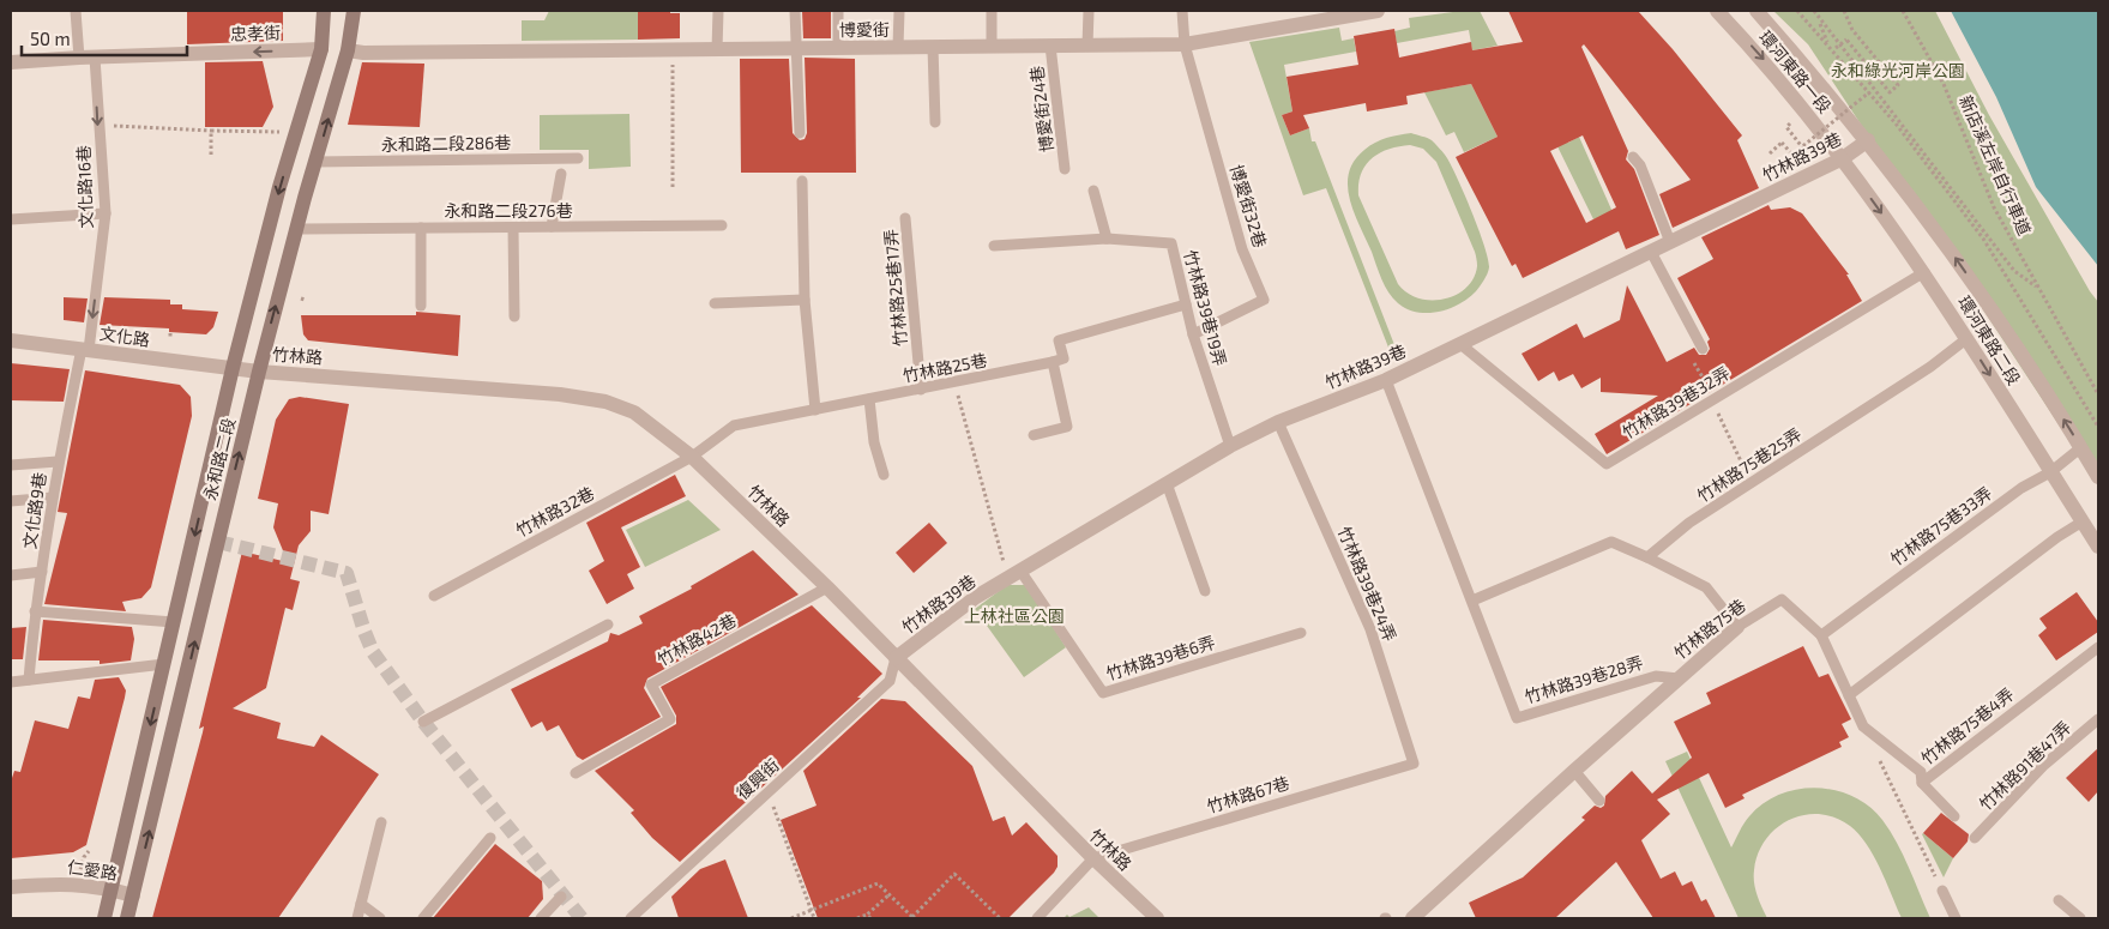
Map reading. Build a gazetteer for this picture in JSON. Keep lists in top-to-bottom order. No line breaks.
{"streets":{"main road":["永和路二段"],"street":["博愛街","忠孝街","環河東路一段","竹林路39巷","文化路","環河東路二段","竹林路","竹林路75巷","仁愛路"],"lane":["博愛街24巷","永和路二段286巷","文化路16巷","博愛街32巷","永和路二段276巷","竹林路25巷17弄","竹林路39巷19弄","竹林路25巷","竹林路39巷32弄","竹林路75巷25弄","文化路9巷","竹林路32巷","竹林路75巷33弄","竹林路39巷24弄","竹林路42巷","竹林路39巷6弄","竹林路39巷28弄","竹林路75巷4弄","竹林路91巷47弄","復興街","竹林路67巷"],"path":["新店溪左岸自行車道"]},"crossings":[["博愛街","博愛街24巷"],["博愛街","博愛街32巷"],["博愛街","永和路二段"],["忠孝街","文化路16巷"],["忠孝街","永和路二段"],["環河東路一段","竹林路39巷"],["環河東路一段","環河東路二段"],["永和路二段286巷","永和路二段"],["竹林路39巷","竹林路39巷19弄"],["竹林路39巷","環河東路二段"],["竹林路39巷","竹林路"],["竹林路39巷","竹林路39巷32弄"],["竹林路39巷","竹林路39巷24弄"],["竹林路39巷","竹林路39巷6弄"],["竹林路39巷","竹林路39巷28弄"],["竹林路39巷","復興街"],["文化路16巷","文化路"],["文化路16巷","文化路9巷"],["博愛街32巷","竹林路39巷19弄"],["永和路二段276巷","永和路二段"],["竹林路25巷17弄","竹林路25巷"],["文化路","竹林路"],["文化路","永和路二段"],["文化路","文化路9巷"],["環河東路二段","竹林路39巷32弄"],["環河東路二段","竹林路75巷25弄"],["環河東路二段","竹林路75巷33弄"],["竹林路","竹林路25巷"],["竹林路","永和路二段"],["竹林路","竹林路32巷"],["竹林路","竹林路42巷"],["竹林路","復興街"],["竹林路","竹林路67巷"],["竹林路25巷","竹林路32巷"],["永和路二段","仁愛路"],["竹林路75巷33弄","竹林路75巷"],["竹林路39巷24弄","竹林路67巷"],["竹林路75巷","竹林路39巷28弄"],["竹林路75巷","竹林路75巷4弄"]],"one_way":["忠孝街","文化路16巷"],"parks":["永和綠光河岸公園","上林社區公園"],"scale_bar":"50 m"}
